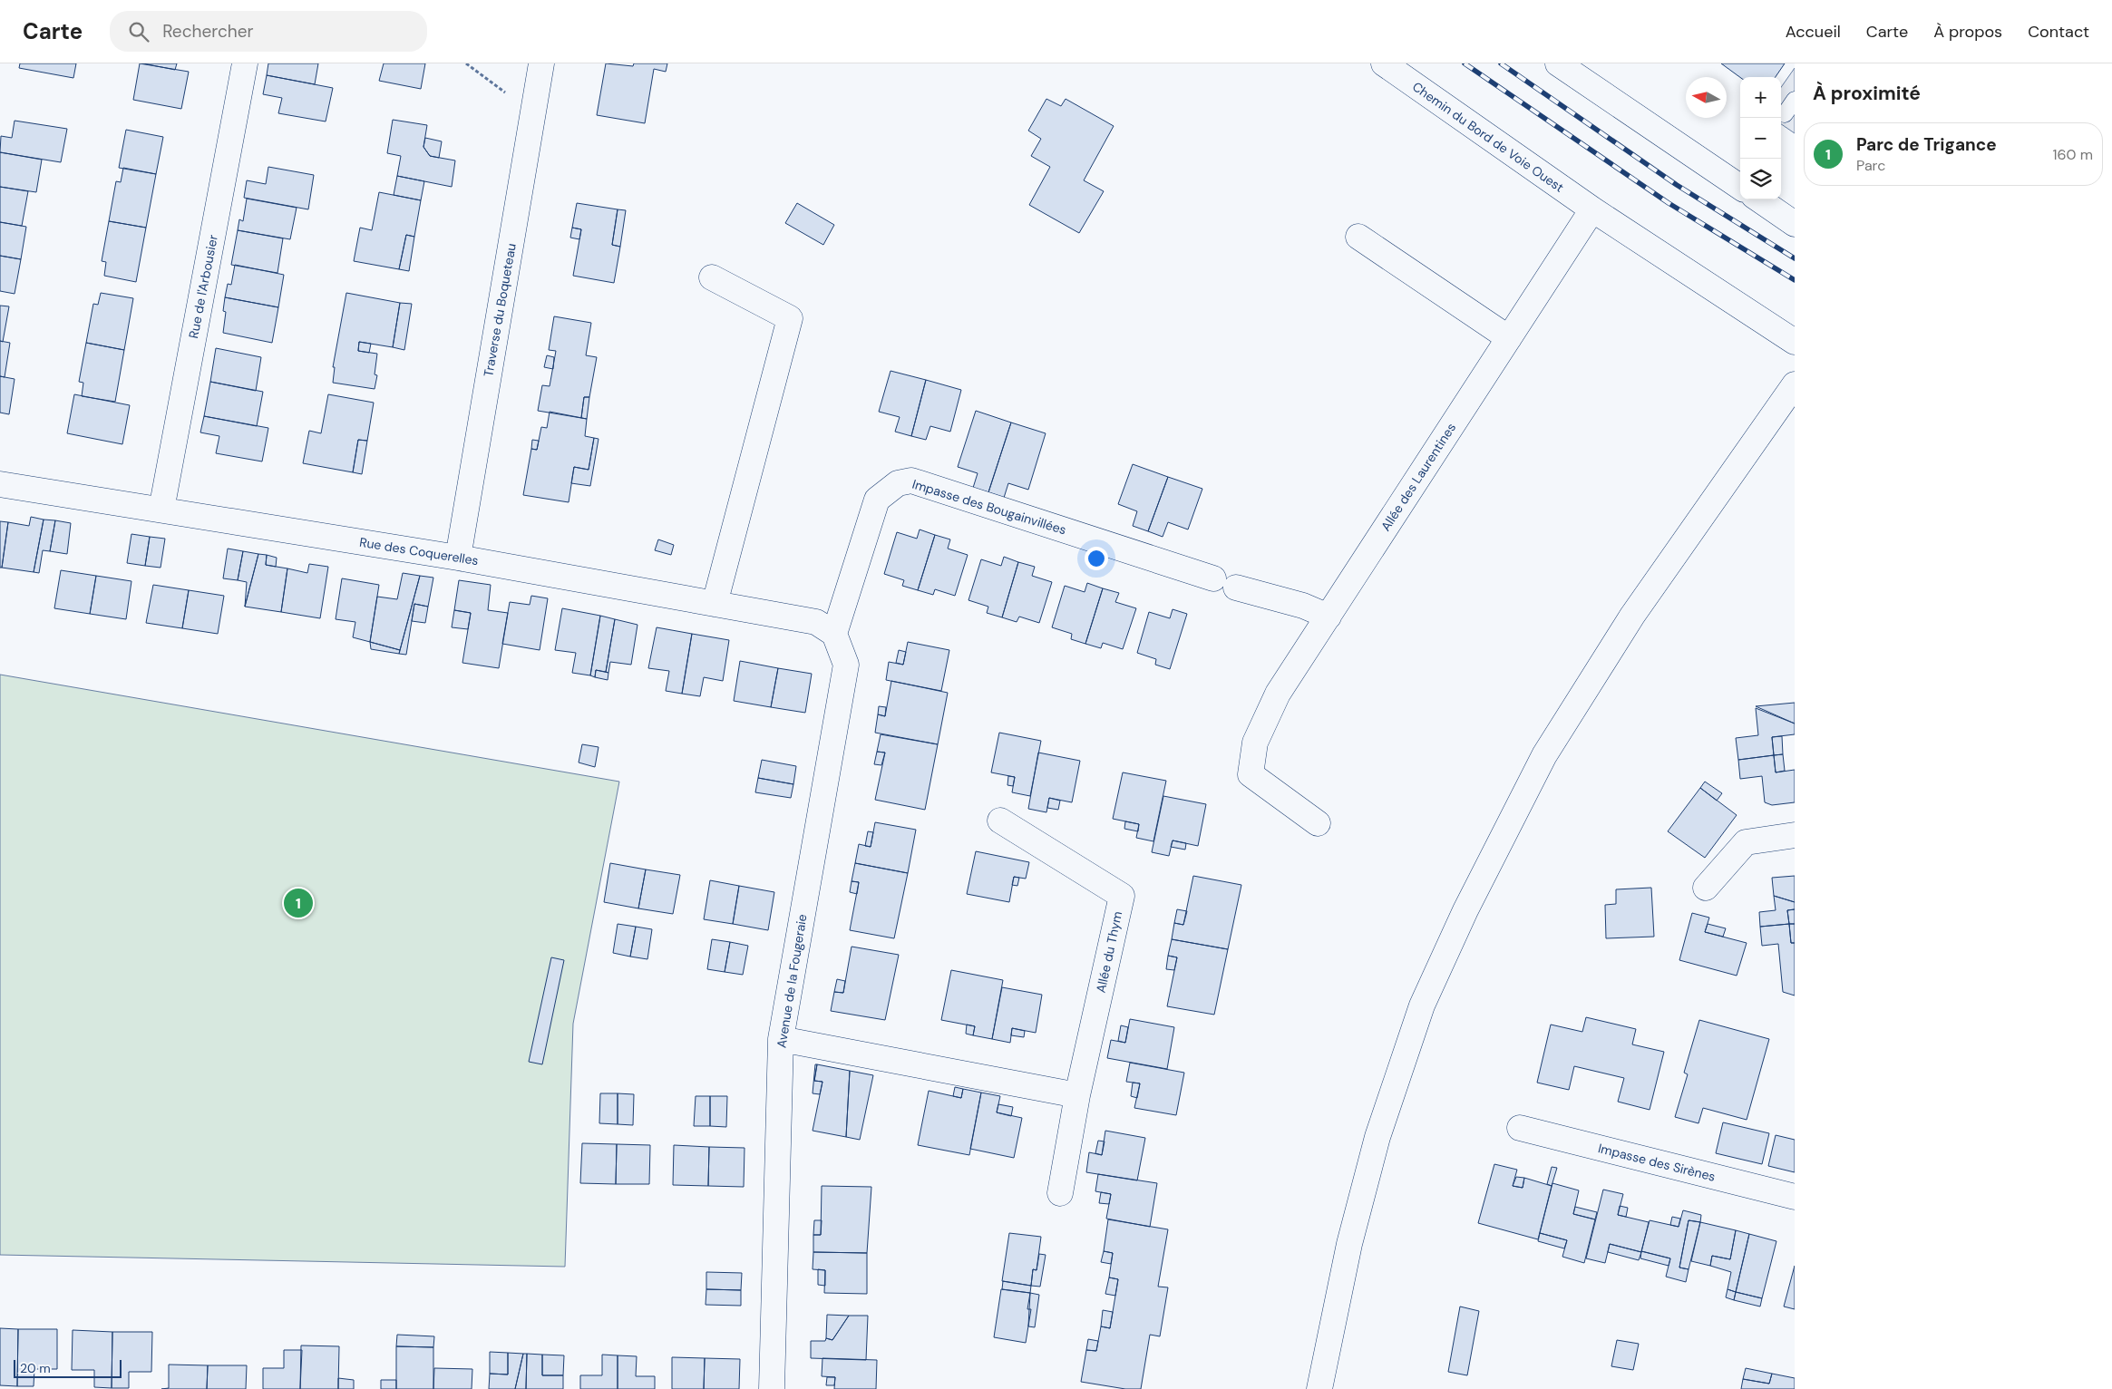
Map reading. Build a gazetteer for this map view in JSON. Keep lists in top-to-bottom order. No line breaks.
{"streets":{"street":["Chemin du Bord de Voie Ouest","Rue de l'Arbousier","Traverse du Boqueteau","Allée des Laurentines","Impasse des Bougainvillées","Rue des Coquerelles","Allée du Thym","Avenue de la Fougeraie","Impasse des Sirènes"]},"crossings":[["Chemin du Bord de Voie Ouest","Allée des Laurentines"],["Rue de l'Arbousier","Rue des Coquerelles"],["Traverse du Boqueteau","Rue des Coquerelles"],["Impasse des Bougainvillées","Rue des Coquerelles"],["Impasse des Bougainvillées","Avenue de la Fougeraie"],["Rue des Coquerelles","Avenue de la Fougeraie"]],"scale_bar":"20 m","north":"left","page":{"header":"Carte","search":"Rechercher","nav":["Accueil","Carte","À propos","Contact"],"heading":"À proximité","map_buttons":["+","−"],"list":[{"mark":"1","name":"Parc de Trigance","note":"Parc","value":"160 m"}],"pins":"1","scale":"20 m"}}
